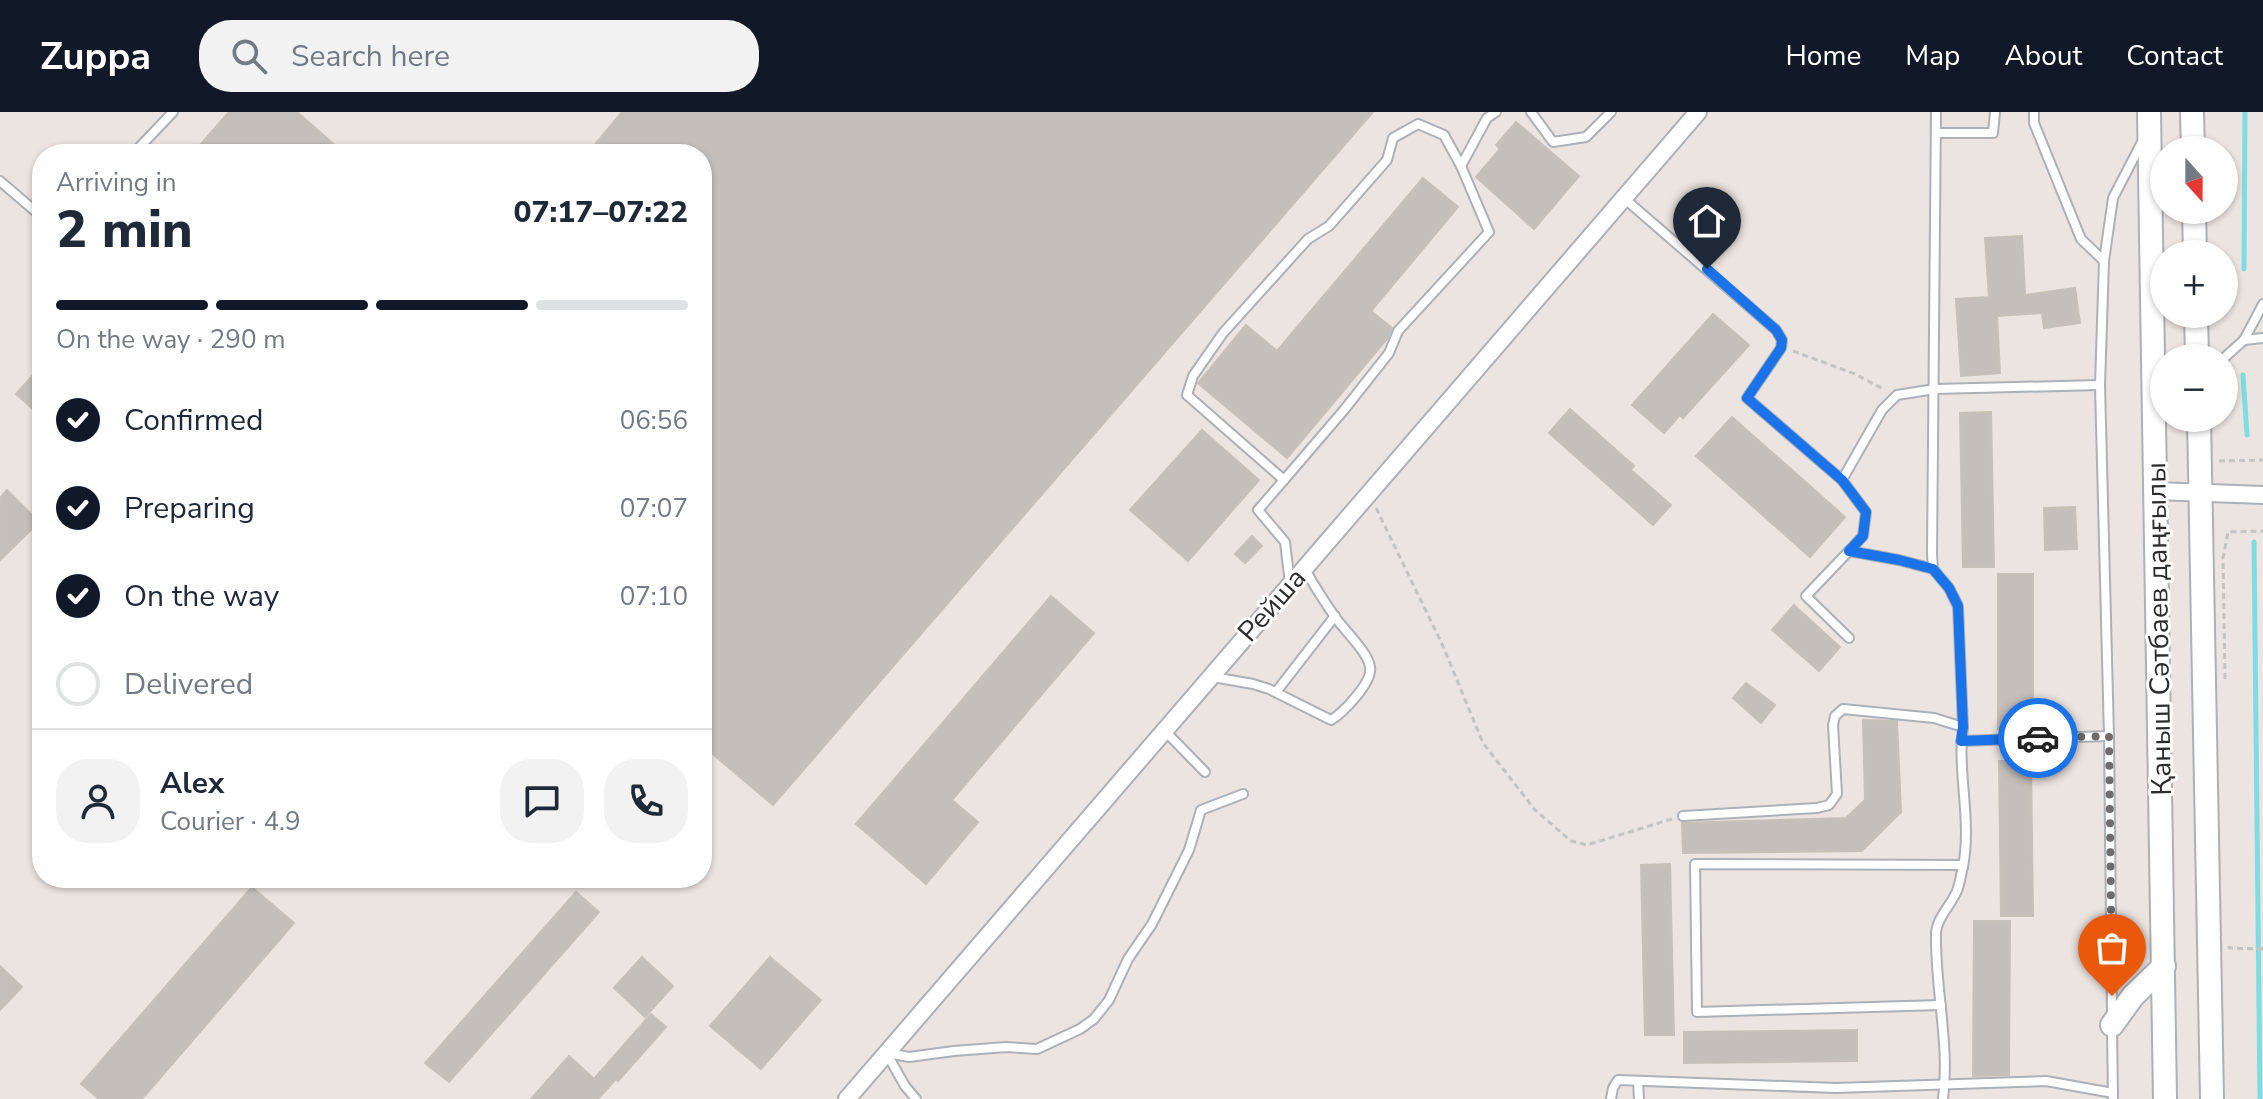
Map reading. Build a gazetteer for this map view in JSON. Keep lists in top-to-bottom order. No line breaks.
{"streets":{"main road":["Қаныш Сәтбаев даңғылы"],"street":["Рейша"]},"north":"bottom","page":{"header":"Zuppa","search":"Search here","nav":["Home","Map","About","Contact"],"map_buttons":["+","−"],"heading":["2 min","Arriving in","07:17–07:22"],"panel":["Alex","Courier · 4.9"],"bar":"On the way · 290 m","list":[["Confirmed","06:56"],["Preparing","07:07"],["On the way","07:10"],"Delivered"]}}
